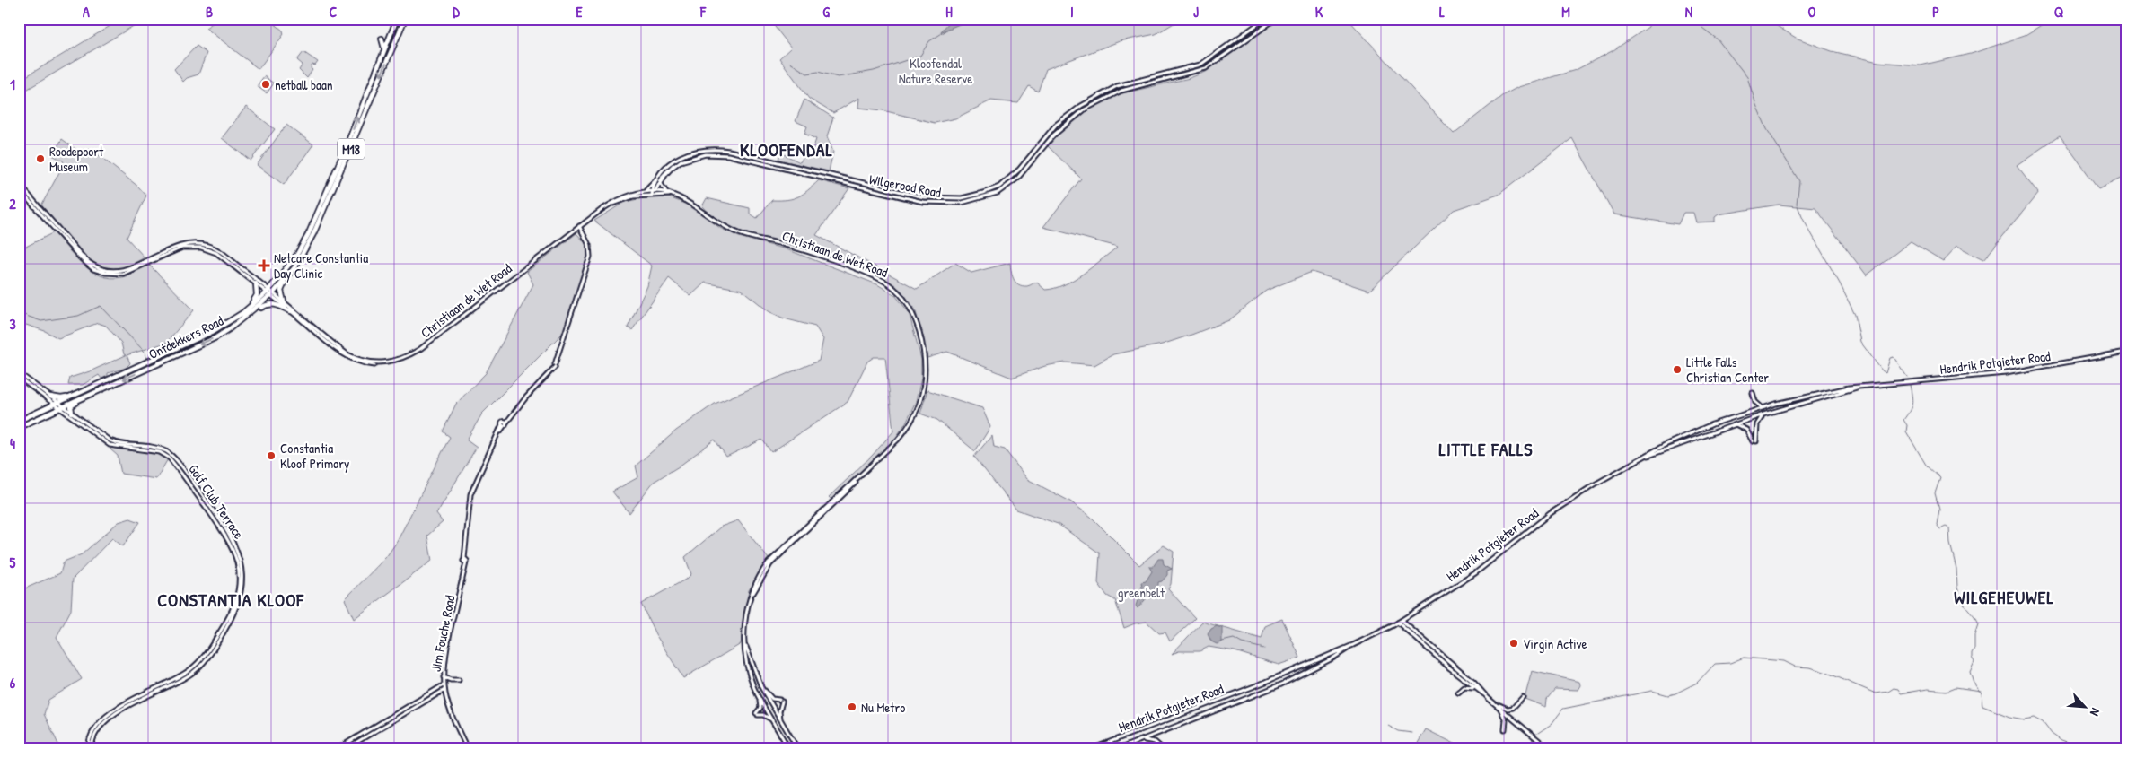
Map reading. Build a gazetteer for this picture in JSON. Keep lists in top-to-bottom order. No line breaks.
{"streets":{"main road":["M18","Wilgerood Road","Christiaan de Wet Road","Ontdekkers Road","Hendrik Potgieter Road","Golf Club Terrace","Jim Fouche Road"]},"crossings":[["Wilgerood Road","Christiaan de Wet Road"],["Christiaan de Wet Road","Ontdekkers Road"],["Christiaan de Wet Road","Jim Fouche Road"],["Ontdekkers Road","Golf Club Terrace"]],"districts":["KLOOFENDAL","LITTLE FALLS","WILGEHEUWEL","CONSTANTIA KLOOF"],"parks":["Kloofendal Nature Reserve","greenbelt"],"places":{"other":["netball baan","Roodepoort Museum","Little Falls Christian Center","Constantia Kloof Primary","Virgin Active","Nu Metro"],"health":["Netcare Constantia Day Clinic"]},"north":"bottom right","grid":{"columns":["A","B","C","D","E","F","G","H","I","J","K","L","M","N","O","P","Q"],"rows":["1","2","3","4","5","6"]}}
